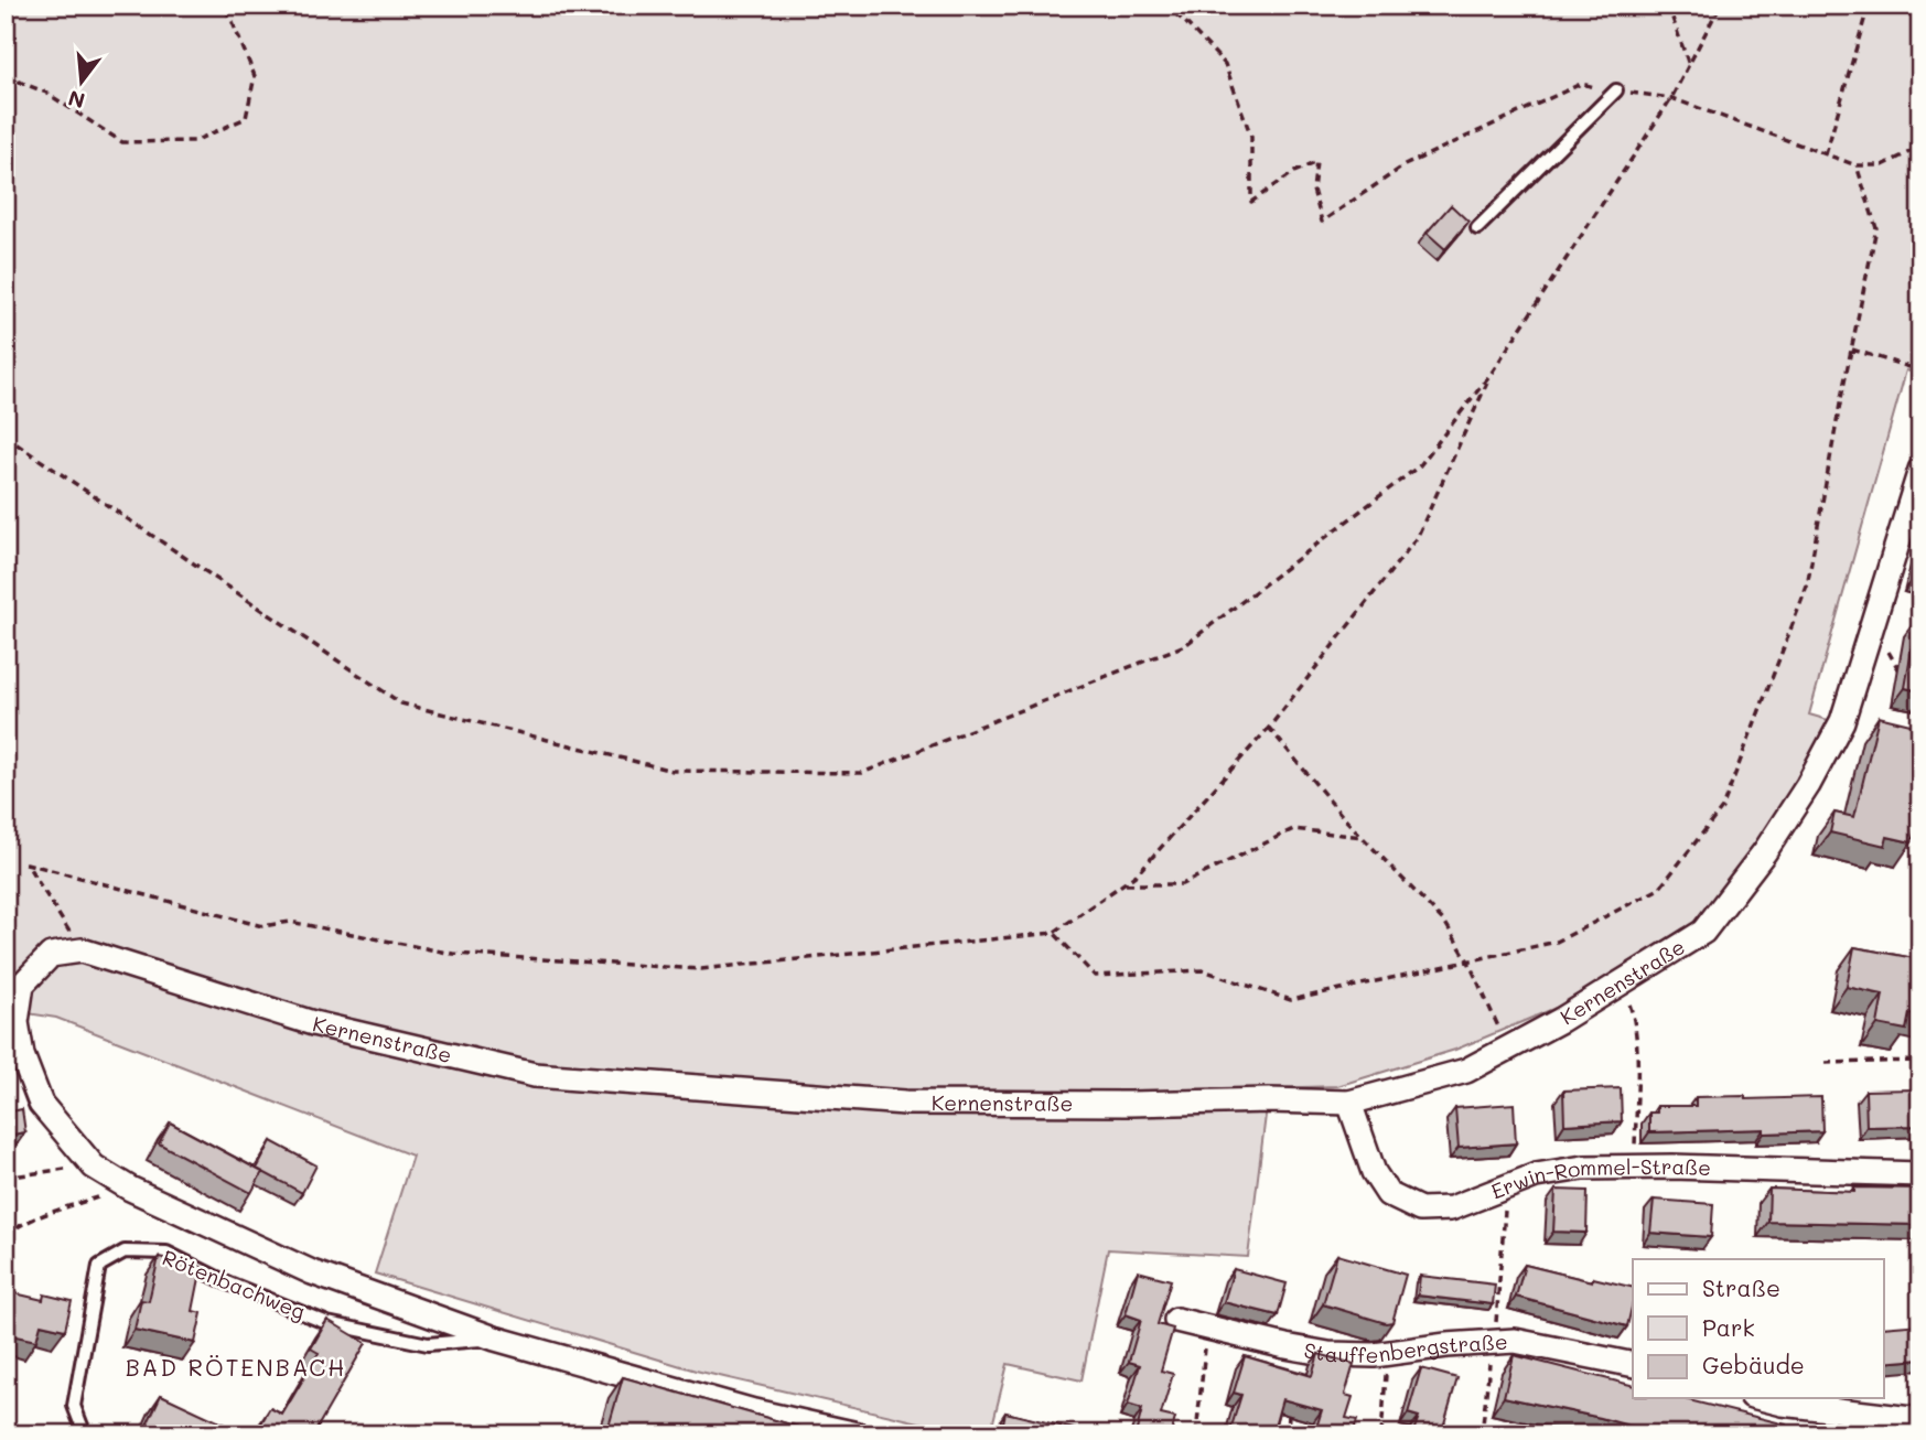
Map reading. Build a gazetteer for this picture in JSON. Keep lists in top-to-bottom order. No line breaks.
{"streets":{"street":["Kernenstraße","Erwin-Rommel-Straße","Rötenbachweg","Stauffenbergstraße"]},"crossings":[["Kernenstraße","Erwin-Rommel-Straße"]],"districts":["BAD RÖTENBACH"],"legend":["Straße","Park","Gebäude"],"north":"bottom"}
